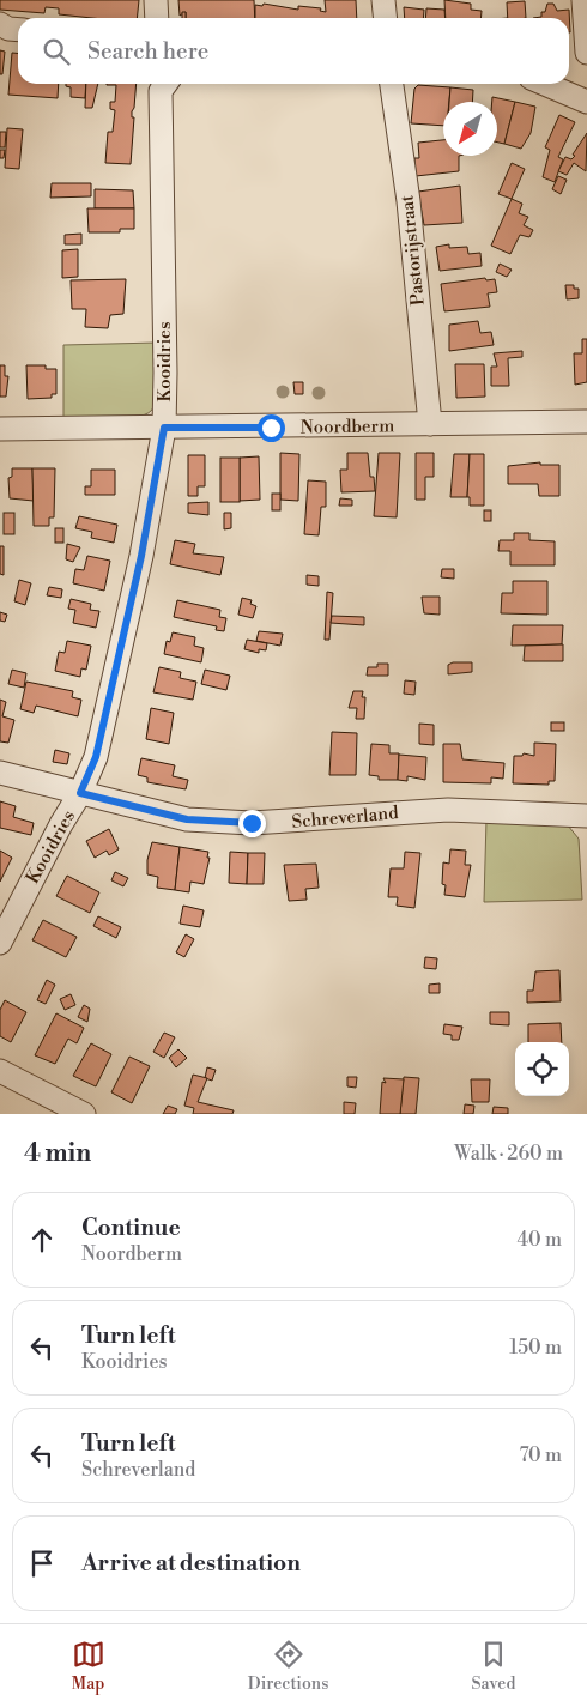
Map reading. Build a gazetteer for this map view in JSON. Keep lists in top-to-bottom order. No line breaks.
{"streets":{"street":["Pastorijstraat","Kooidries","Noordberm","Schreverland"]},"crossings":[["Pastorijstraat","Noordberm"],["Kooidries","Noordberm"],["Kooidries","Schreverland"]],"north":"bottom left","page":{"search":"Search here","heading":["4 min","Walk · 260 m"],"list":[["Continue","Noordberm","40 m"],["Turn left","Kooidries","150 m"],["Turn left","Schreverland","70 m"],"Arrive at destination"],"nav":["Map","Directions","Saved"]}}
